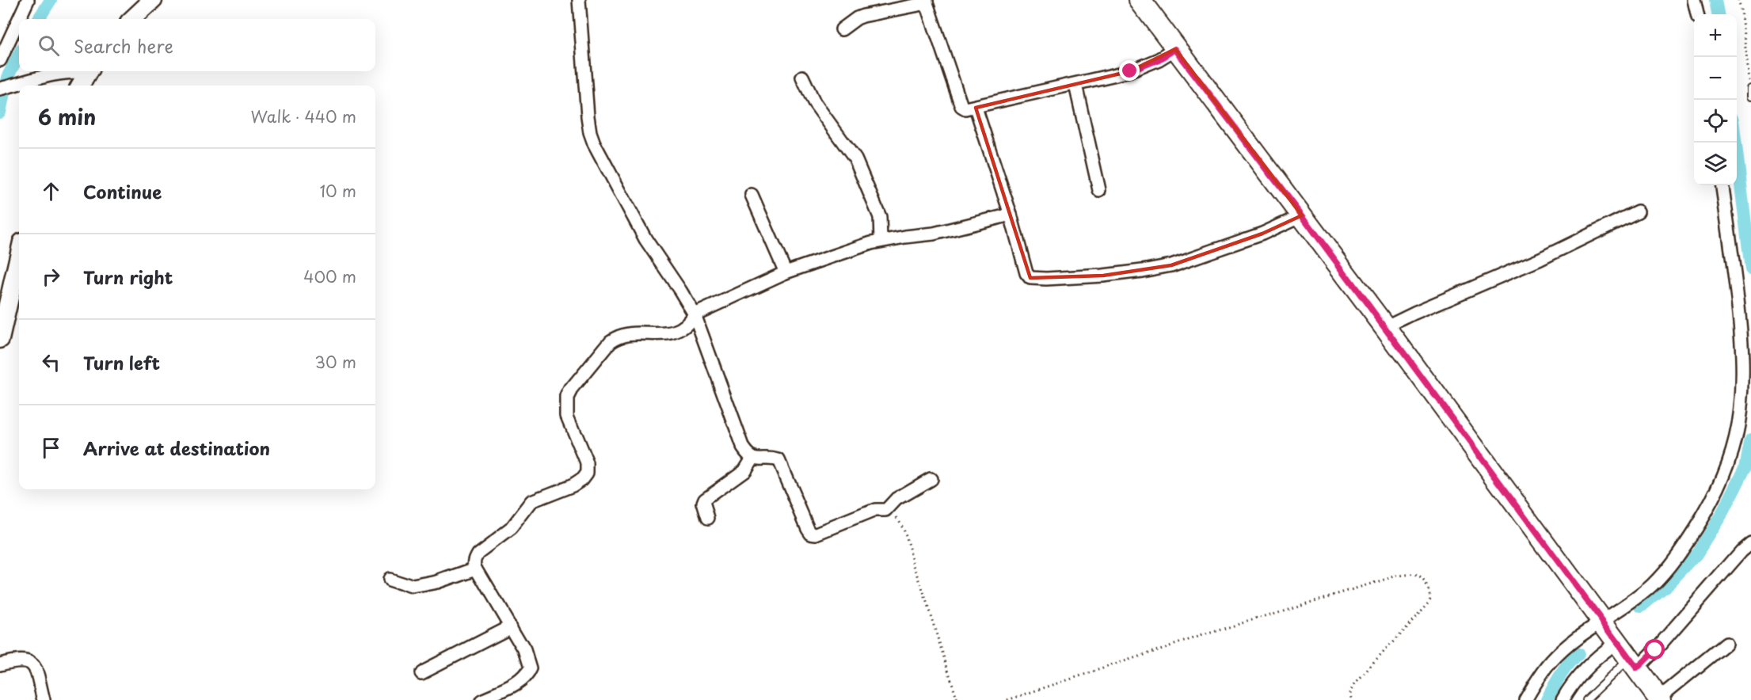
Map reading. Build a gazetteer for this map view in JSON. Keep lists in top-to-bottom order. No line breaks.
{"page":{"map_buttons":["+","−"],"search":"Search here","heading":["6 min","Walk · 440 m"],"list":[["Continue","10 m"],["Turn right","400 m"],["Turn left","30 m"],"Arrive at destination"]}}
